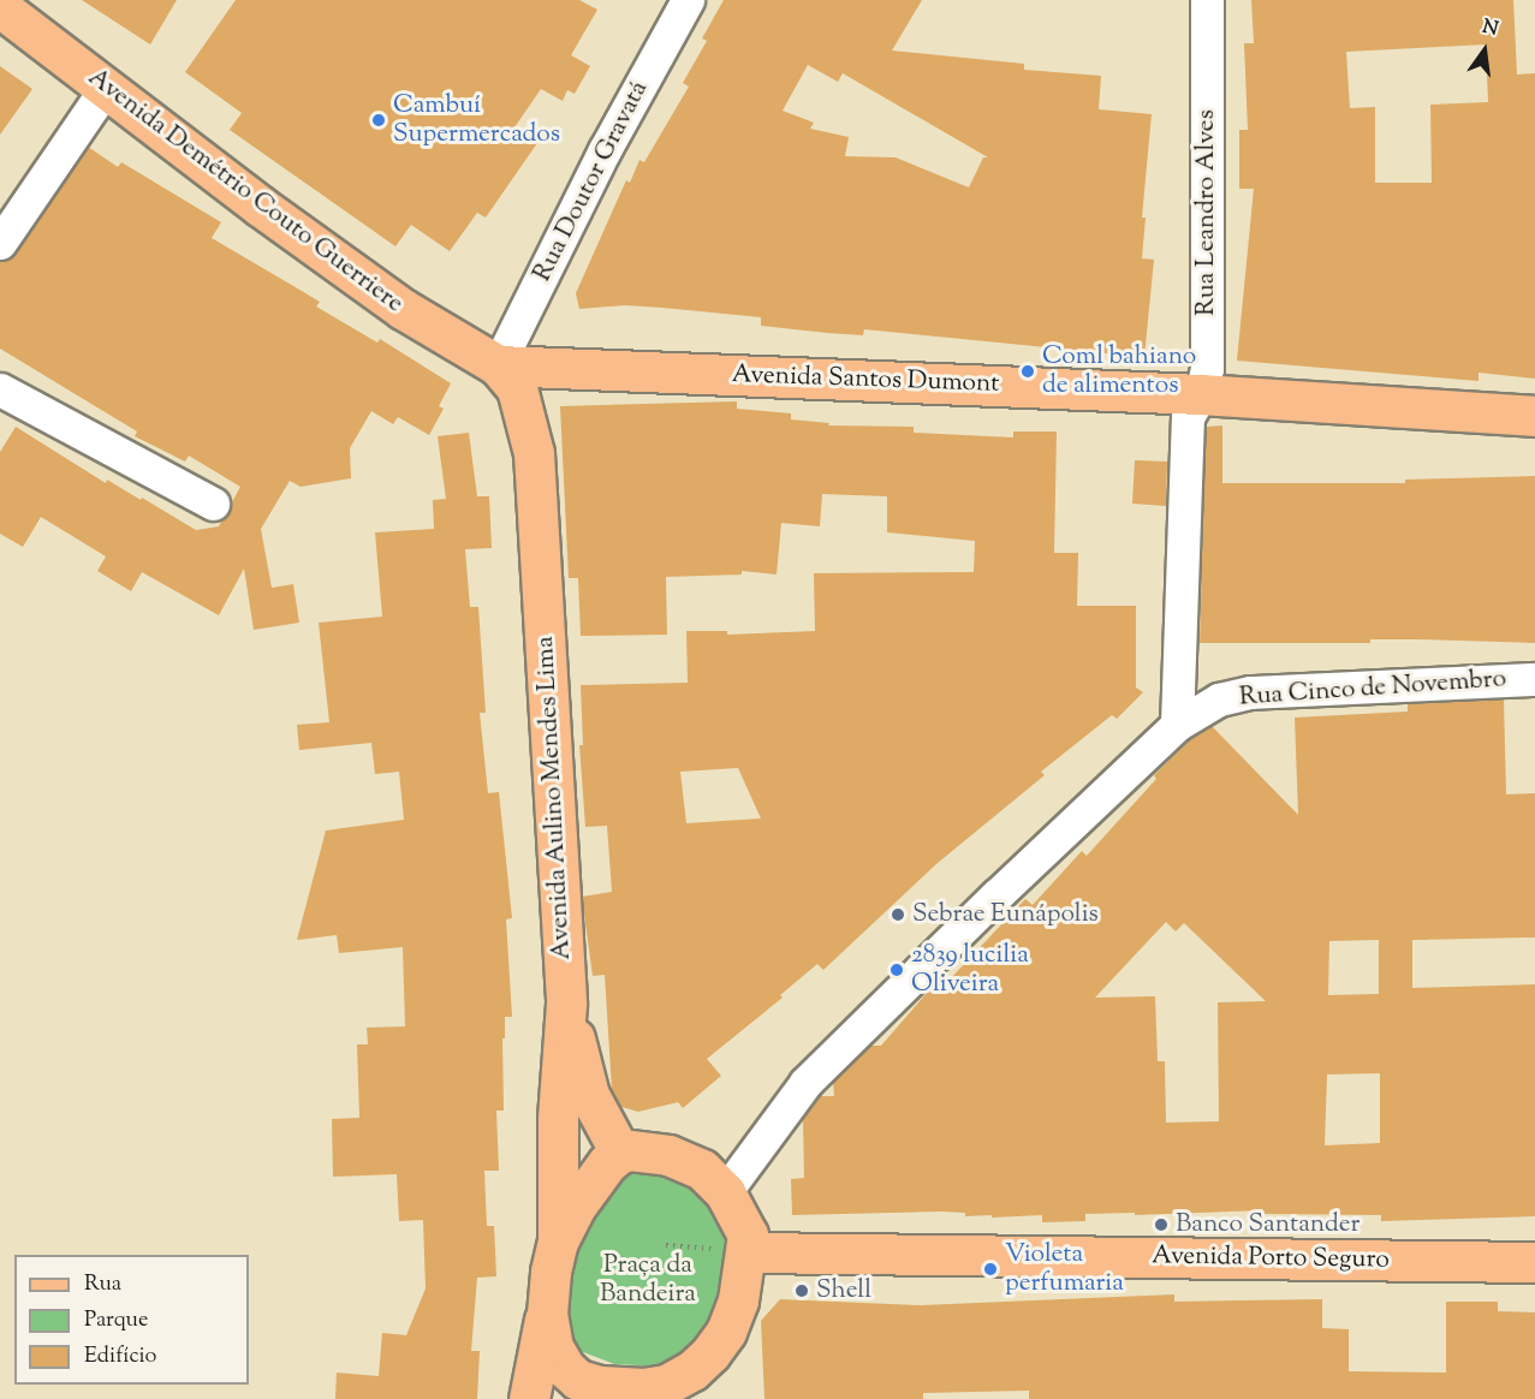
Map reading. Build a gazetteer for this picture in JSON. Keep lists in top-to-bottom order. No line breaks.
{"streets":{"main road":["Avenida Demétrio Couto Guerriere","Avenida Santos Dumont","Avenida Aulino Mendes Lima","Avenida Porto Seguro"],"street":["Rua Doutor Gravatá","Rua Leandro Alves","Rua Cinco de Novembro"]},"crossings":[["Rua Doutor Gravatá","Avenida Demétrio Couto Guerriere"],["Rua Doutor Gravatá","Avenida Santos Dumont"],["Rua Doutor Gravatá","Avenida Aulino Mendes Lima"],["Avenida Demétrio Couto Guerriere","Avenida Santos Dumont"],["Avenida Demétrio Couto Guerriere","Avenida Aulino Mendes Lima"],["Rua Leandro Alves","Avenida Santos Dumont"],["Rua Leandro Alves","Rua Cinco de Novembro"],["Avenida Santos Dumont","Avenida Aulino Mendes Lima"],["Rua Cinco de Novembro","Avenida Aulino Mendes Lima"],["Rua Cinco de Novembro","Avenida Porto Seguro"],["Avenida Aulino Mendes Lima","Avenida Porto Seguro"]],"parks":["Praça da Bandeira"],"places":["Cambuí Supermercados","Coml bahiano de alimentos","Sebrae Eunápolis","2839 lucilia Oliveira","Banco Santander","Violeta perfumaria","Shell"],"legend":["Rua","Parque","Edifício"],"north":"top"}
